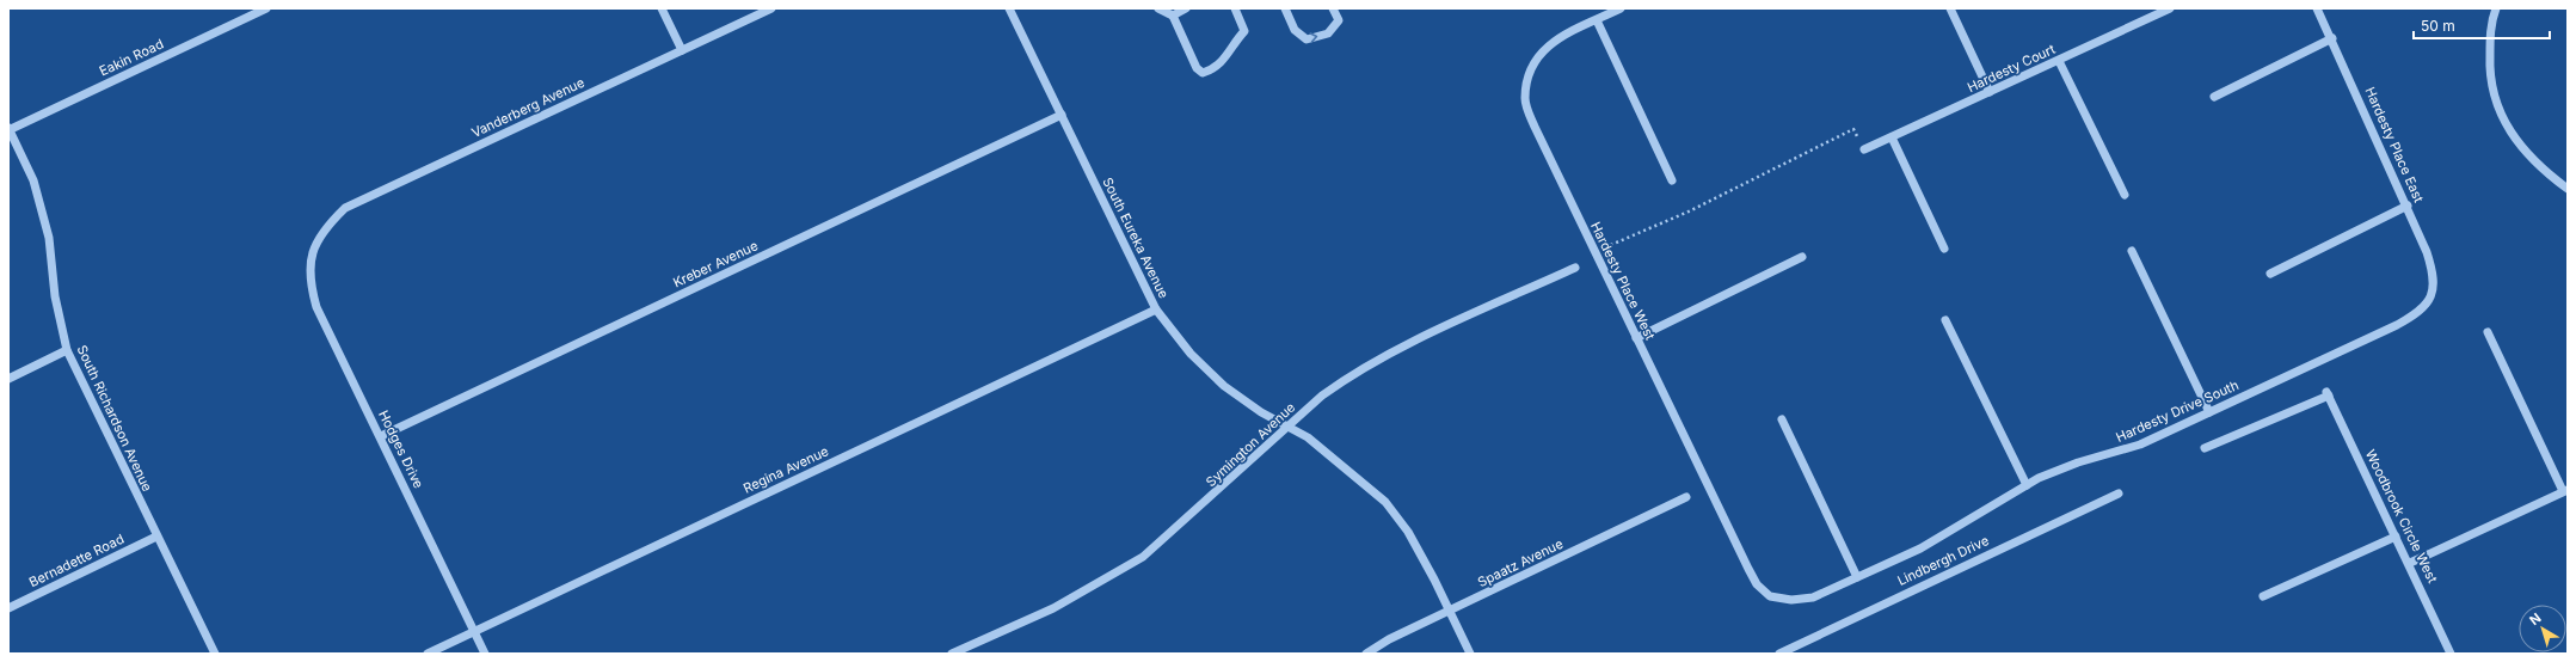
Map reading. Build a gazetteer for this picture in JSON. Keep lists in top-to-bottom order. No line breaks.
{"streets":{"street":["Eakin Road","Hardesty Court","Vanderberg Avenue","Hardesty Place East","South Eureka Avenue","Kreber Avenue","Hardesty Place West","Hardesty Drive South","South Richardson Avenue","Symington Avenue","Hodges Drive","Regina Avenue","Woodbrook Circle West","Bernadette Road","Lindbergh Drive","Spaatz Avenue"]},"crossings":[["Eakin Road","South Richardson Avenue"],["Vanderberg Avenue","Hodges Drive"],["Hardesty Place East","Hardesty Drive South"],["South Eureka Avenue","Kreber Avenue"],["South Eureka Avenue","Symington Avenue"],["South Eureka Avenue","Regina Avenue"],["South Eureka Avenue","Spaatz Avenue"],["Kreber Avenue","Hodges Drive"],["Hardesty Place West","Hardesty Drive South"],["South Richardson Avenue","Bernadette Road"],["Hodges Drive","Regina Avenue"]],"scale_bar":"50 m","north":"top left"}
